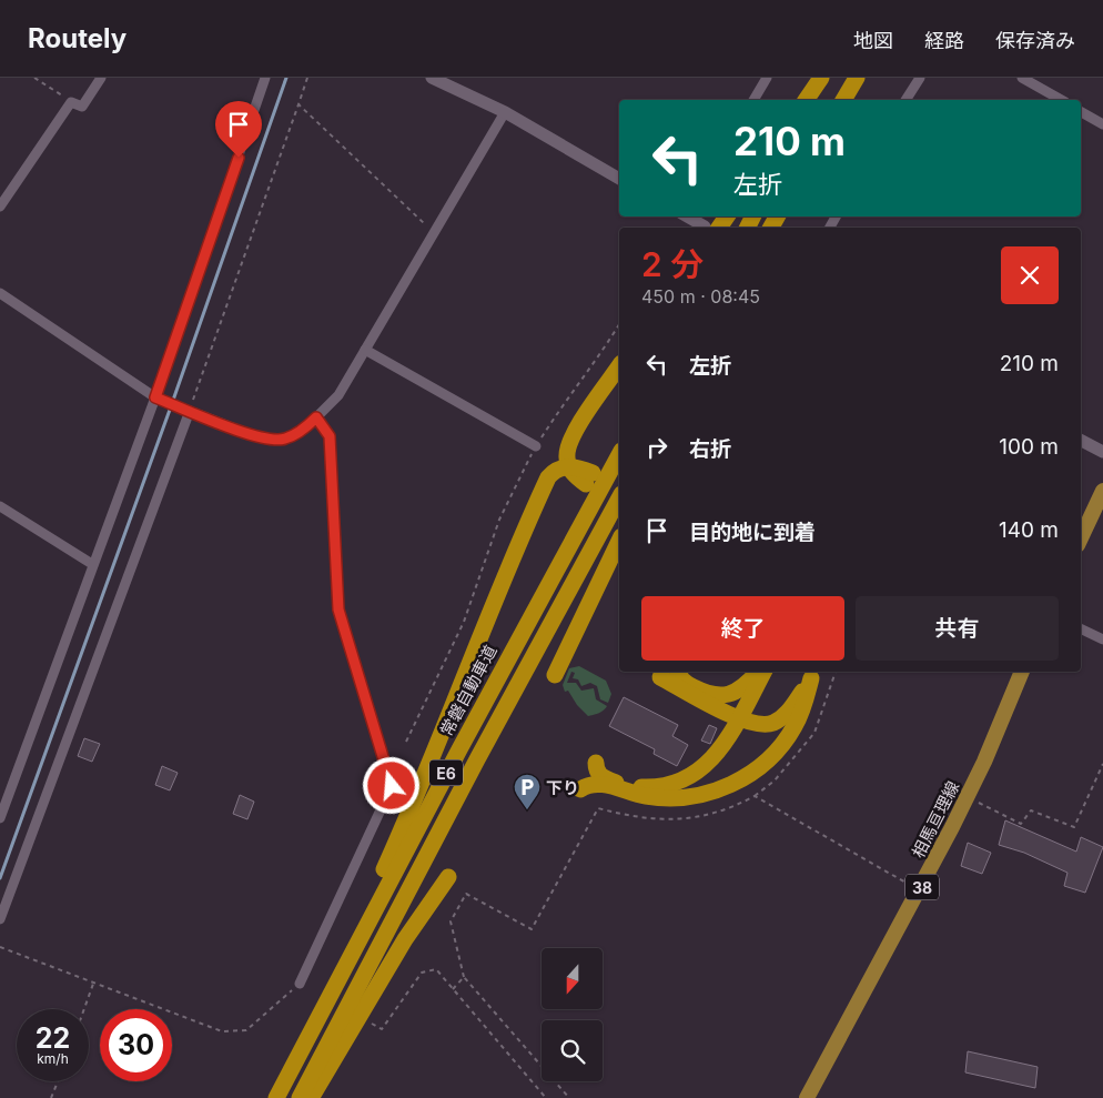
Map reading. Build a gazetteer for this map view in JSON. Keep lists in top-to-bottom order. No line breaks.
{"streets":{"highway":["常磐自動車道","E6"],"main road":["相馬亘理線","38"]},"places":{"parking":["下り"]},"north":"bottom","page":{"header":"Routely","nav":["地図","経路","保存済み"],"turn":["210 m","左折"],"heading":["2 分","450 m · 08:45"],"list":[{"name":"左折","value":"210 m"},{"name":"右折","value":"100 m"},{"name":"目的地に到着","value":"140 m"}],"buttons":["終了","共有"],"speed":"22 km/h","limit":"30"}}
